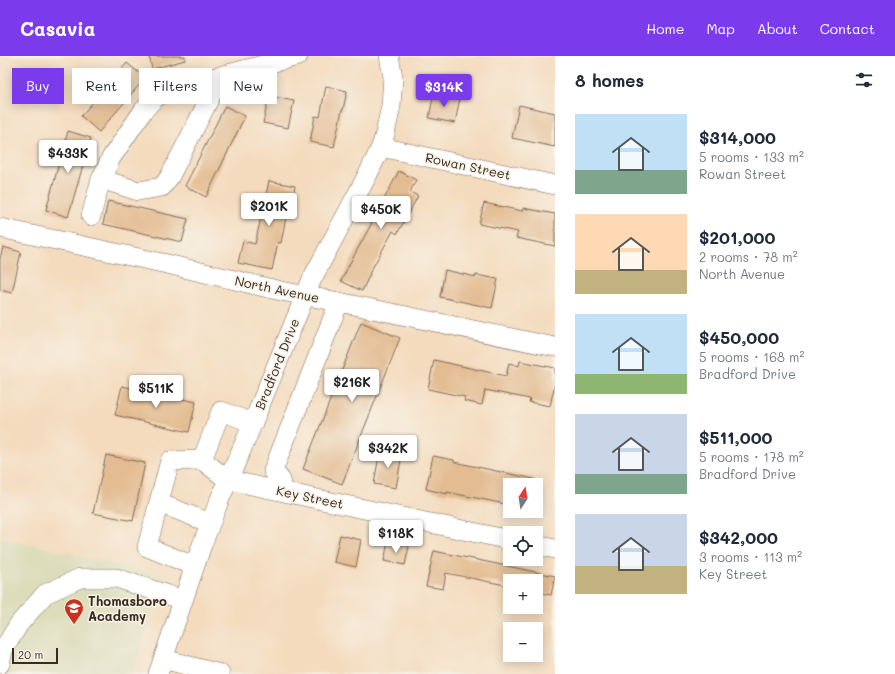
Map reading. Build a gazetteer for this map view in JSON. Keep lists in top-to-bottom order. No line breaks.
{"streets":{"street":["Rowan Street","North Avenue","Bradford Drive","Key Street"]},"crossings":[["Rowan Street","Bradford Drive"],["North Avenue","Bradford Drive"],["Bradford Drive","Key Street"]],"places":{"school or university":["Thomasboro Academy"]},"scale_bar":"20 m","north":"top","page":{"header":"Casavia","nav":["Home","Map","About","Contact"],"heading":"8 homes","chip":["Buy","Rent","Filters","New"],"price":["$314K","$433K","$201K","$450K","$216K","$511K","$342K","$118K"],"list":[{"name":"$314,000","note":"5 rooms · 133 m² · Rowan Street"},{"name":"$201,000","note":"2 rooms · 78 m² · North Avenue"},{"name":"$450,000","note":"5 rooms · 168 m² · Bradford Drive"},{"name":"$511,000","note":"5 rooms · 178 m² · Bradford Drive"},{"name":"$342,000","note":"3 rooms · 113 m² · Key Street"}],"map_buttons":["+","−"],"scale":"20 m"}}
